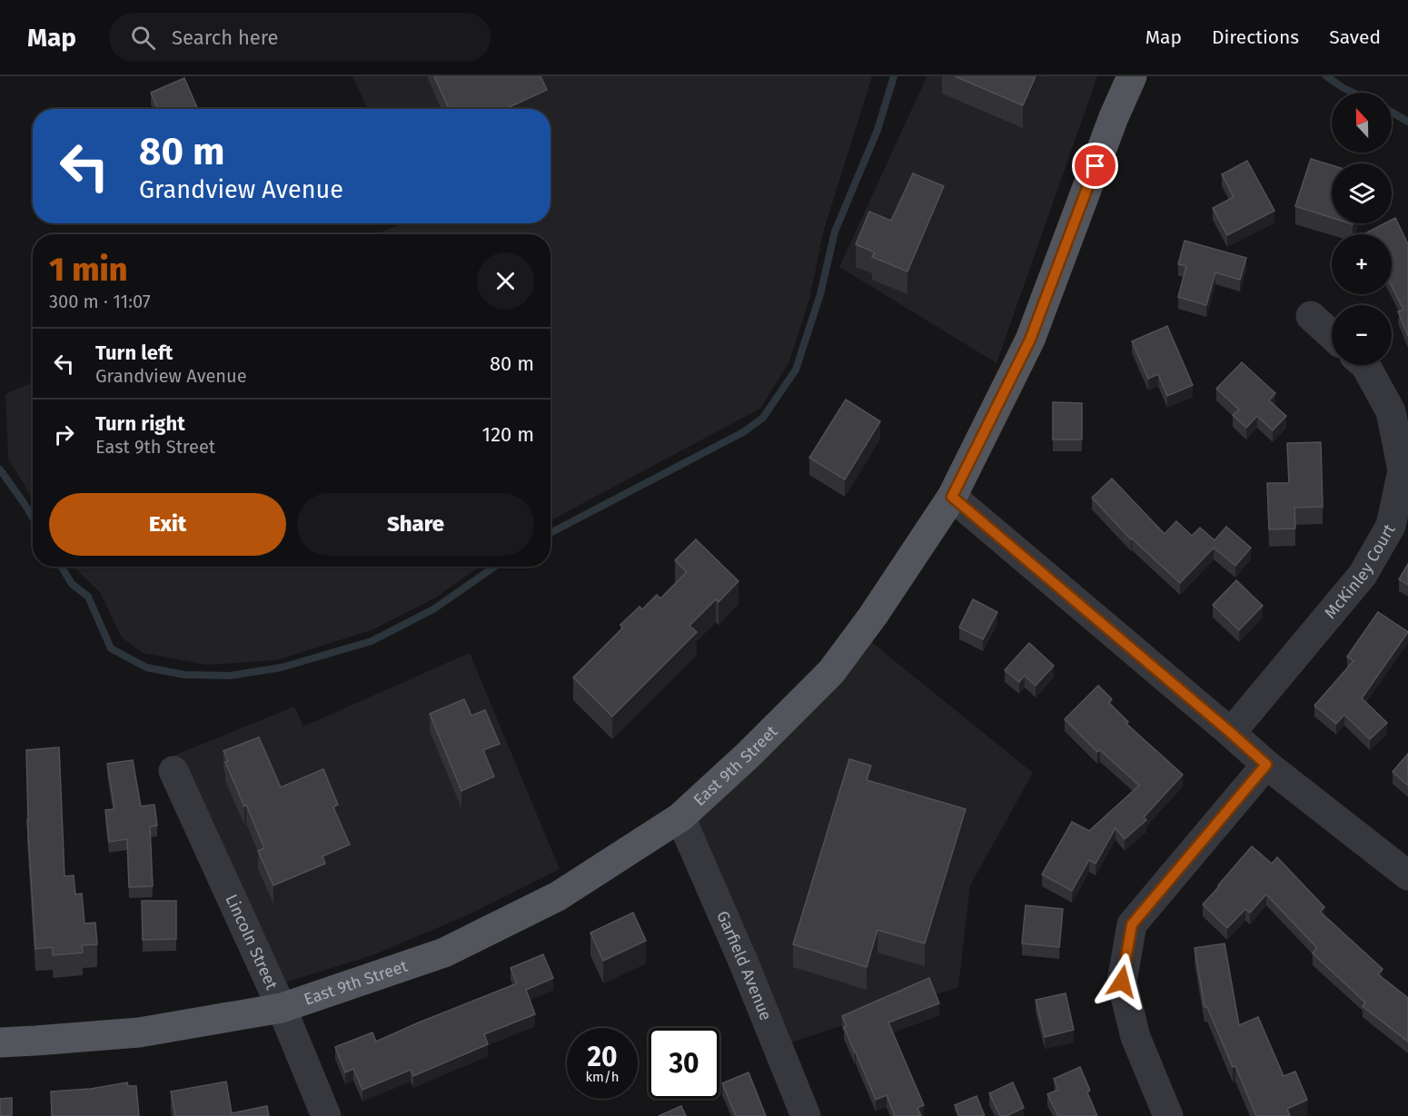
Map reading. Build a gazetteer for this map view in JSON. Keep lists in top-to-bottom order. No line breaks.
{"streets":{"main road":["East 9th Street"],"street":["McKinley Court","Lincoln Street","Garfield Avenue"]},"crossings":[["East 9th Street","Lincoln Street"],["East 9th Street","Garfield Avenue"]],"north":"top","page":{"header":"Map","search":"Search here","nav":["Map","Directions","Saved"],"map_buttons":["+","−"],"turn":["80 m","Grandview Avenue"],"heading":["1 min","300 m · 11:07"],"list":[{"name":"Turn left","note":"Grandview Avenue","value":"80 m"},{"name":"Turn right","note":"East 9th Street","value":"120 m"}],"buttons":["Exit","Share"],"speed":"20 km/h","limit":"30"}}
